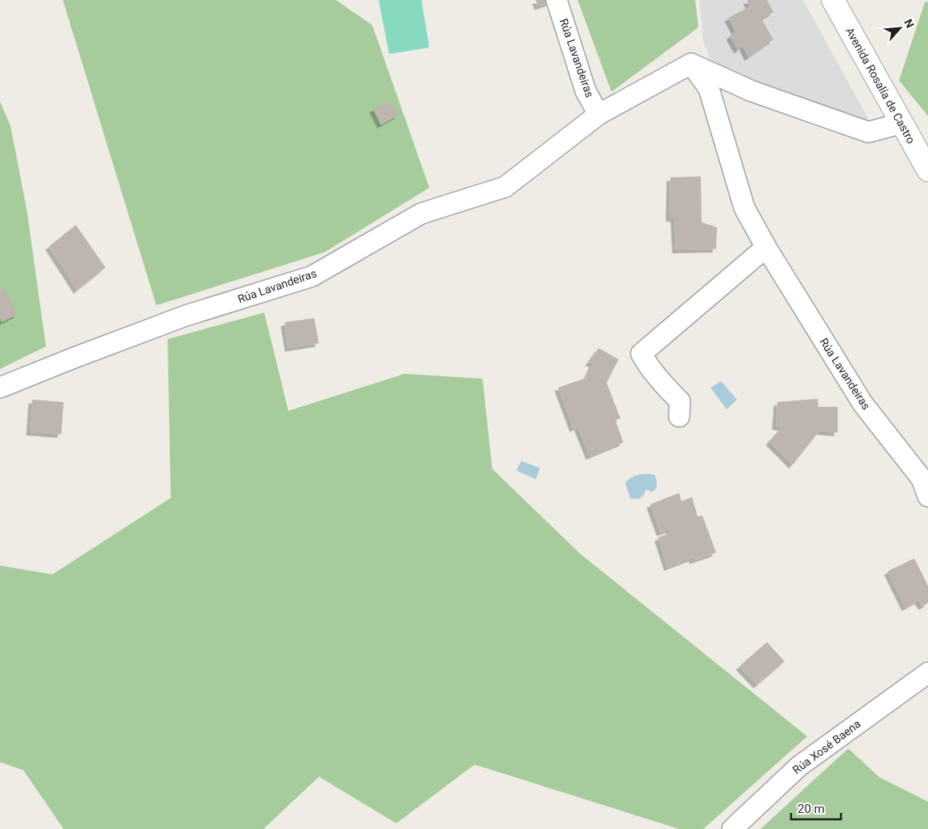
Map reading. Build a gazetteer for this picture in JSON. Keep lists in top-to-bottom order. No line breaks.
{"streets":{"street":["Rúa Lavandeiras","Avenida Rosalía de Castro","Rúa Xosé Baena"]},"scale_bar":"20 m","north":"top right"}
